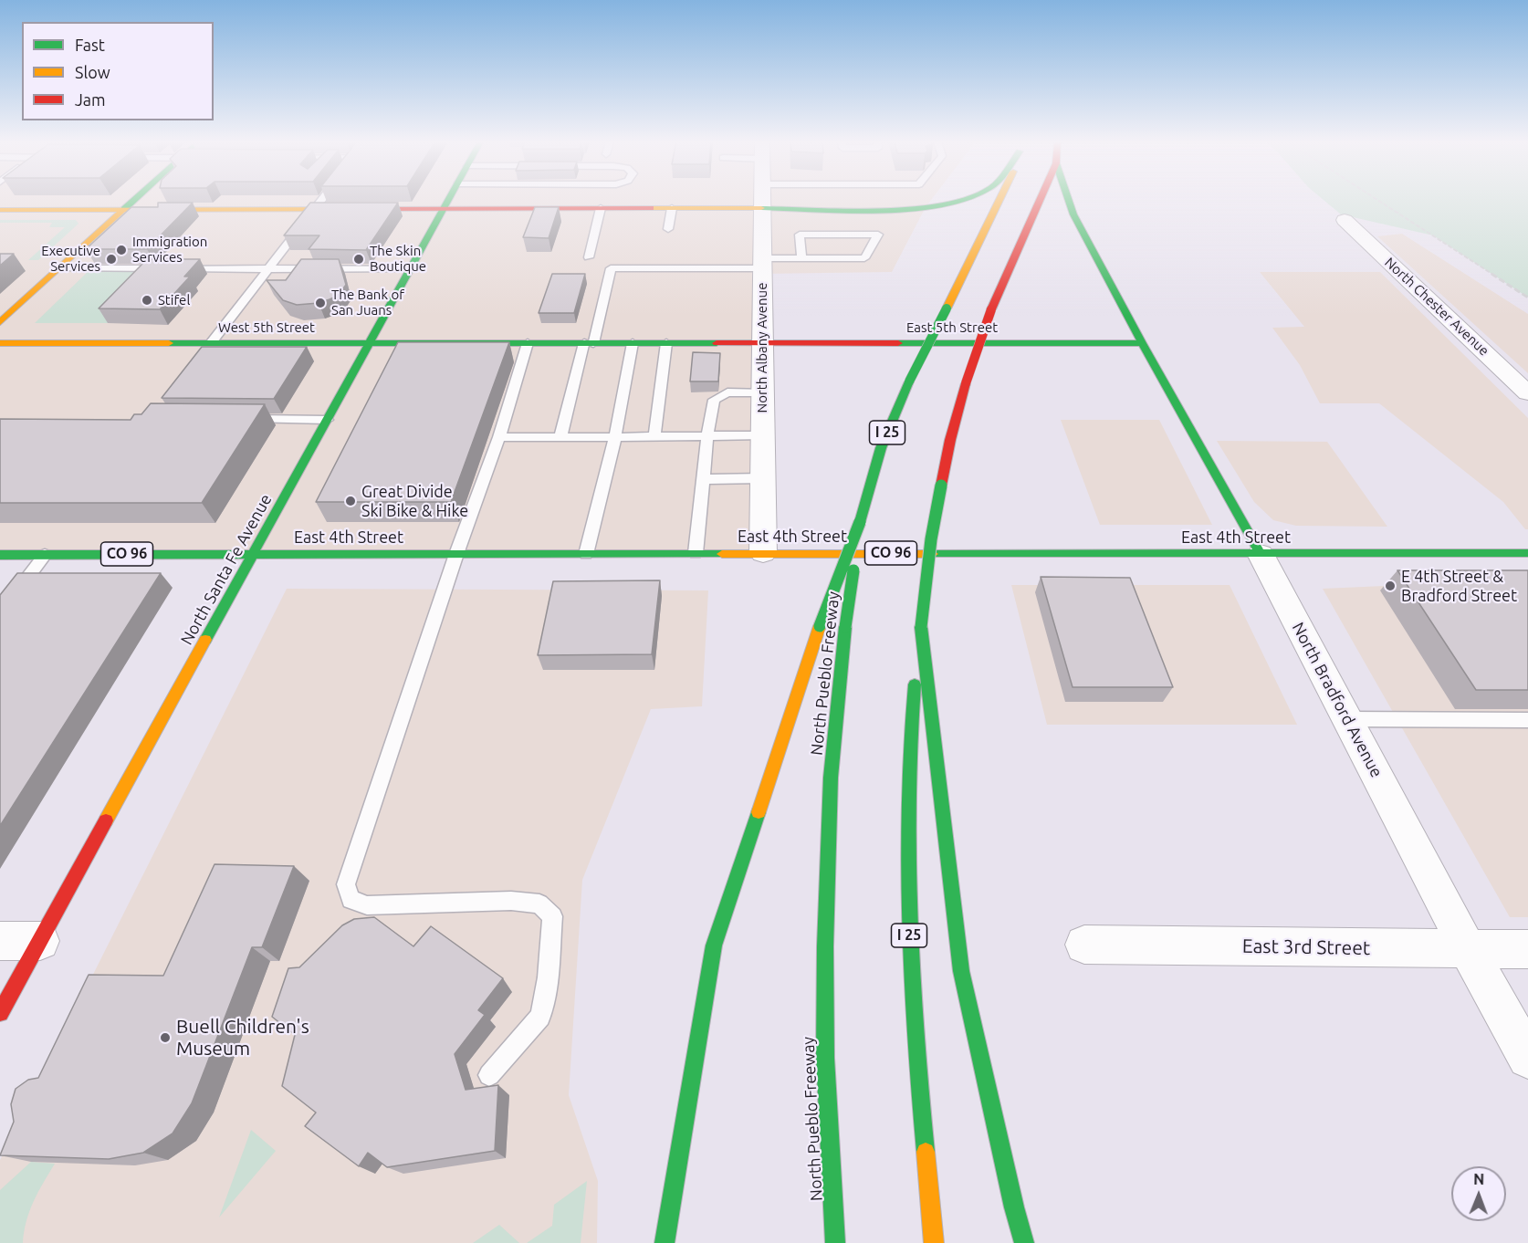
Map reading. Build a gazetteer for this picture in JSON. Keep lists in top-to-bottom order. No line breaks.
{"streets":{"main road":["West 5th Street","East 5th Street","I 25","East 4th Street","CO 96","North Santa Fe Avenue","North Pueblo Freeway","North Bradford Avenue"],"street":["North Chester Avenue","North Albany Avenue","East 3rd Street"]},"crossings":[["West 5th Street","East 5th Street"],["West 5th Street","North Albany Avenue"],["West 5th Street","North Santa Fe Avenue"],["East 5th Street","North Albany Avenue"],["East 5th Street","North Bradford Avenue"],["North Albany Avenue","East 4th Street"],["East 4th Street","CO 96"],["East 4th Street","North Santa Fe Avenue"],["East 4th Street","North Bradford Avenue"],["CO 96","North Santa Fe Avenue"],["North Bradford Avenue","East 3rd Street"]],"places":["Immigration Services","Executive Services","The Skin Boutique","Stifel","The Bank of San Juans","Great Divide Ski Bike & Hike","E 4th Street & Bradford Street","Buell Children's Museum"],"legend":["Fast","Slow","Jam"],"north":"top"}
